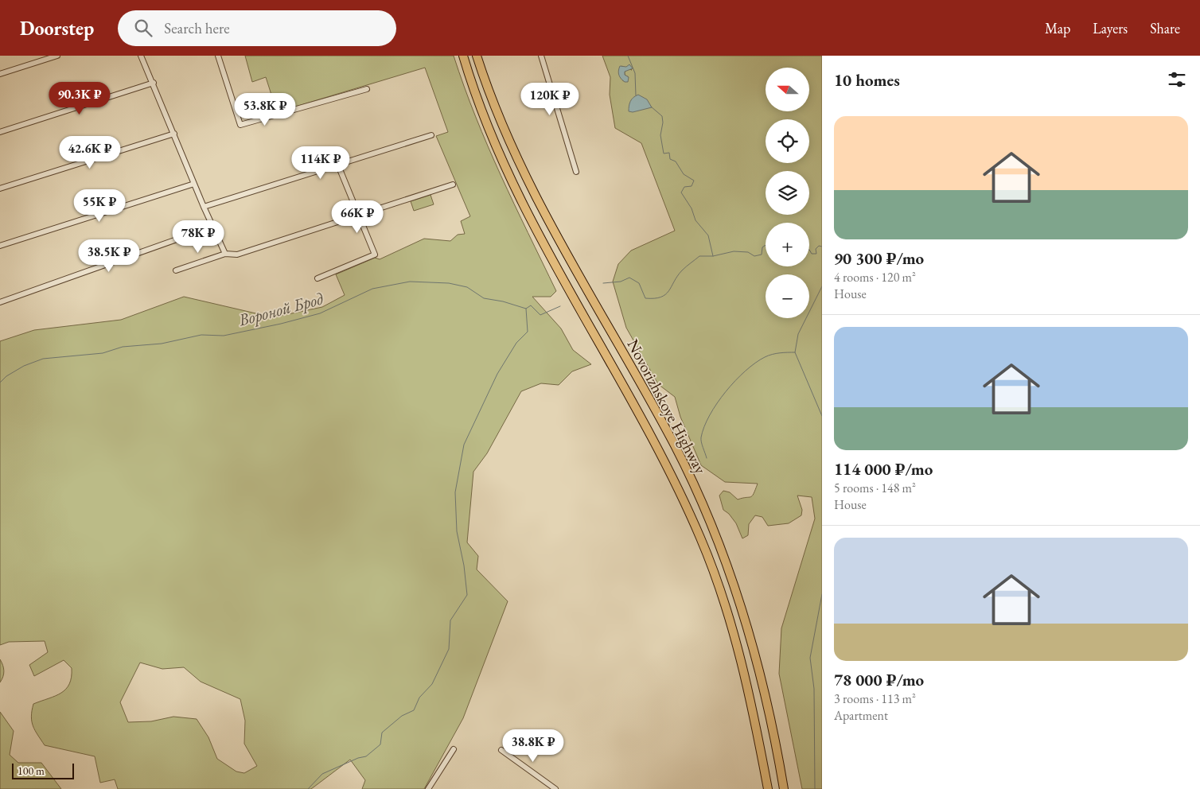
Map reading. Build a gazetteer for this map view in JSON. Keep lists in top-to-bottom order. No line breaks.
{"streets":{"highway":["Novorizhskoye Highway"]},"water":["Вороной Брод"],"scale_bar":"100 m","north":"left","page":{"header":"Doorstep","search":"Search here","nav":["Map","Layers","Share"],"heading":"10 homes","map_buttons":["+","−"],"price":["90.3K ₽","120K ₽","53.8K ₽","42.6K ₽","114K ₽","55K ₽","66K ₽","78K ₽","38.5K ₽","38.8K ₽"],"list":[{"name":"90 300 ₽/mo","note":"4 rooms · 120 m² · House"},{"name":"114 000 ₽/mo","note":"5 rooms · 148 m² · House"},{"name":"78 000 ₽/mo","note":"3 rooms · 113 m² · Apartment"}],"scale":"100 m"}}
